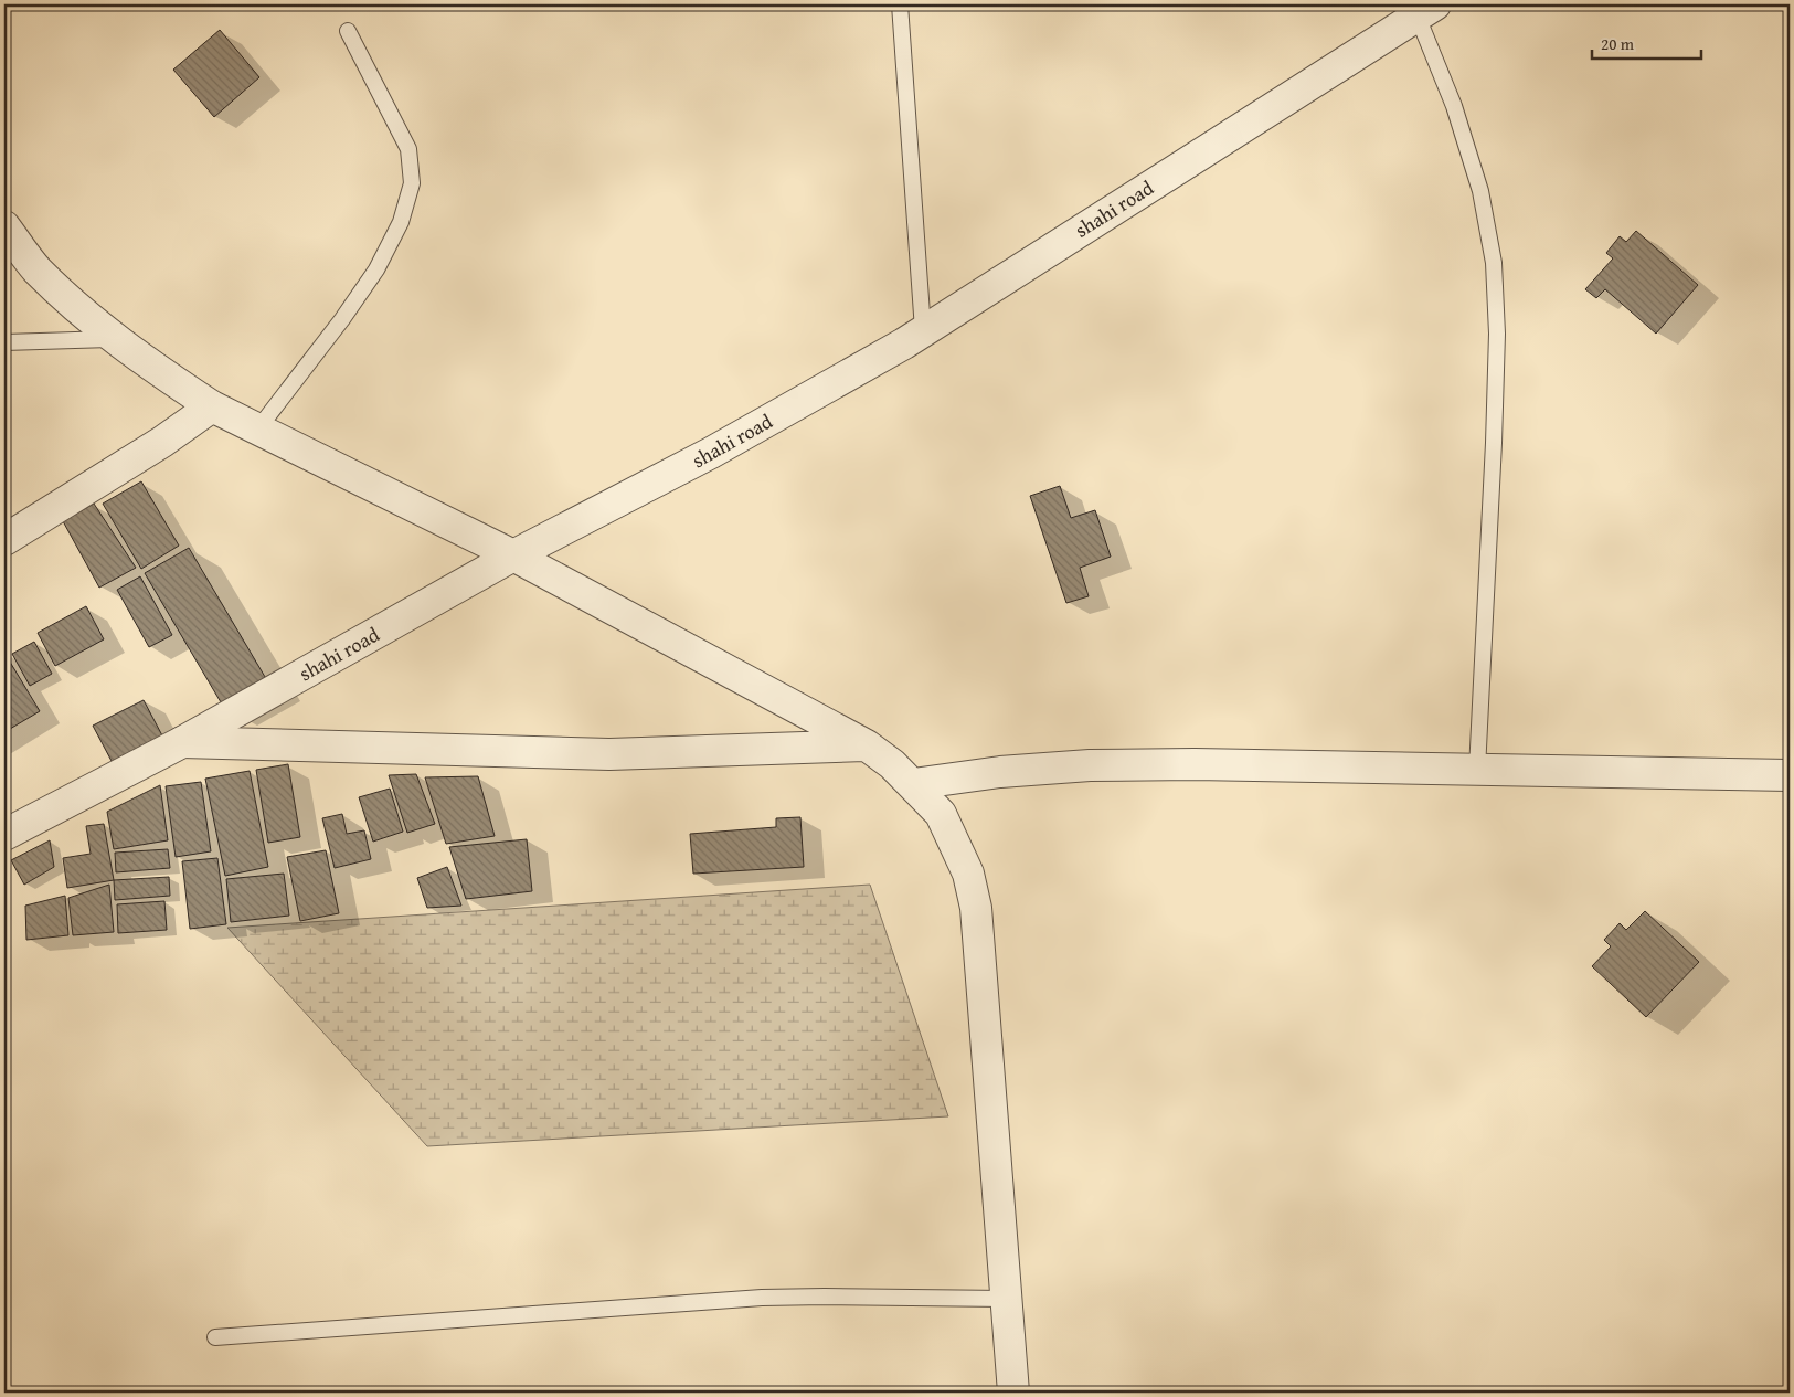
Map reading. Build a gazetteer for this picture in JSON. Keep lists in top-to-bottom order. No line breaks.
{"streets":{"street":["shahi road"]},"scale_bar":"20 m"}
